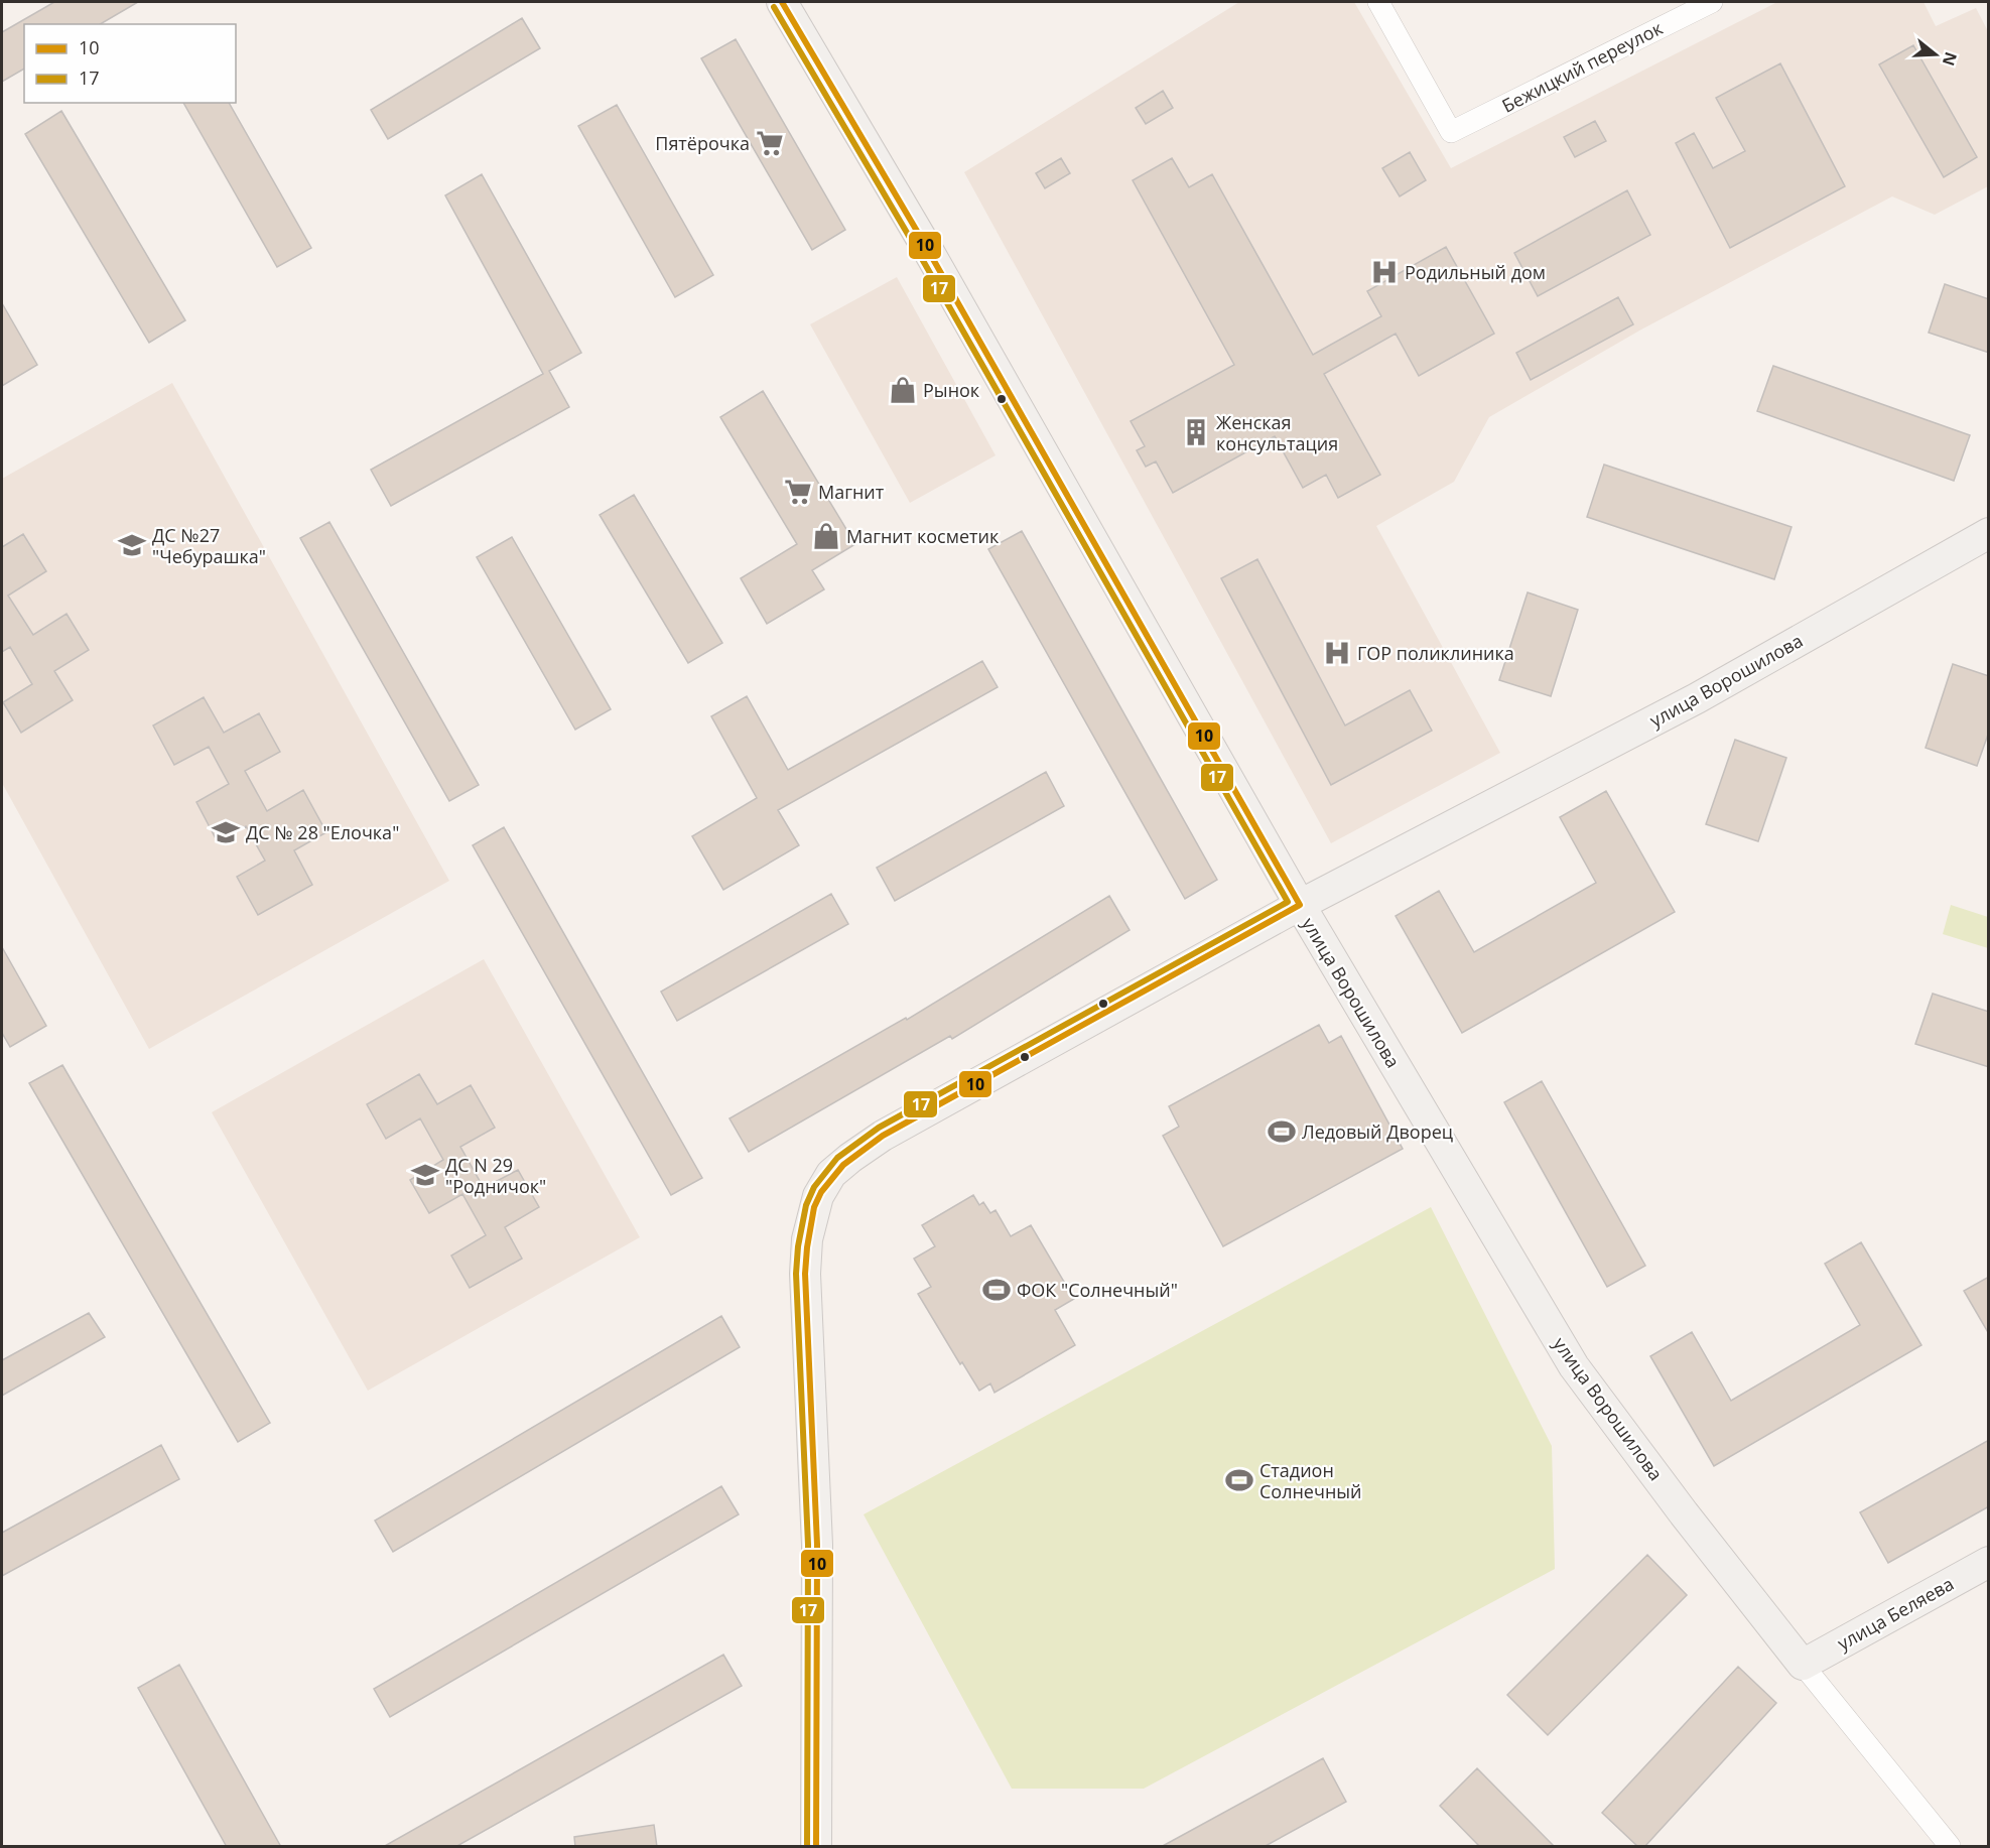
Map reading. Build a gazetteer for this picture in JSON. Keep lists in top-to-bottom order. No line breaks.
{"streets":{"main road":["улица Ворошилова","улица Беляева"],"street":["Бежицкий переулок"]},"crossings":[["улица Ворошилова","улица Беляева"]],"places":{"supermarket":["Пятёрочка","Магнит"],"hospital":["Родильный дом","ГОР поликлиника"],"shop":["Рынок","Магнит косметик"],"building":["Женская консультация"],"school or university":["ДС №27 \"Чебурашка\"","ДС № 28 \"Елочка\"","ДС N 29 \"Родничок\""],"sports":["Ледовый Дворец","ФОК \"Солнечный\"","Стадион Солнечный"]},"lines":["transit line 10","transit line 17"],"legend":["10","17"],"north":"right"}
